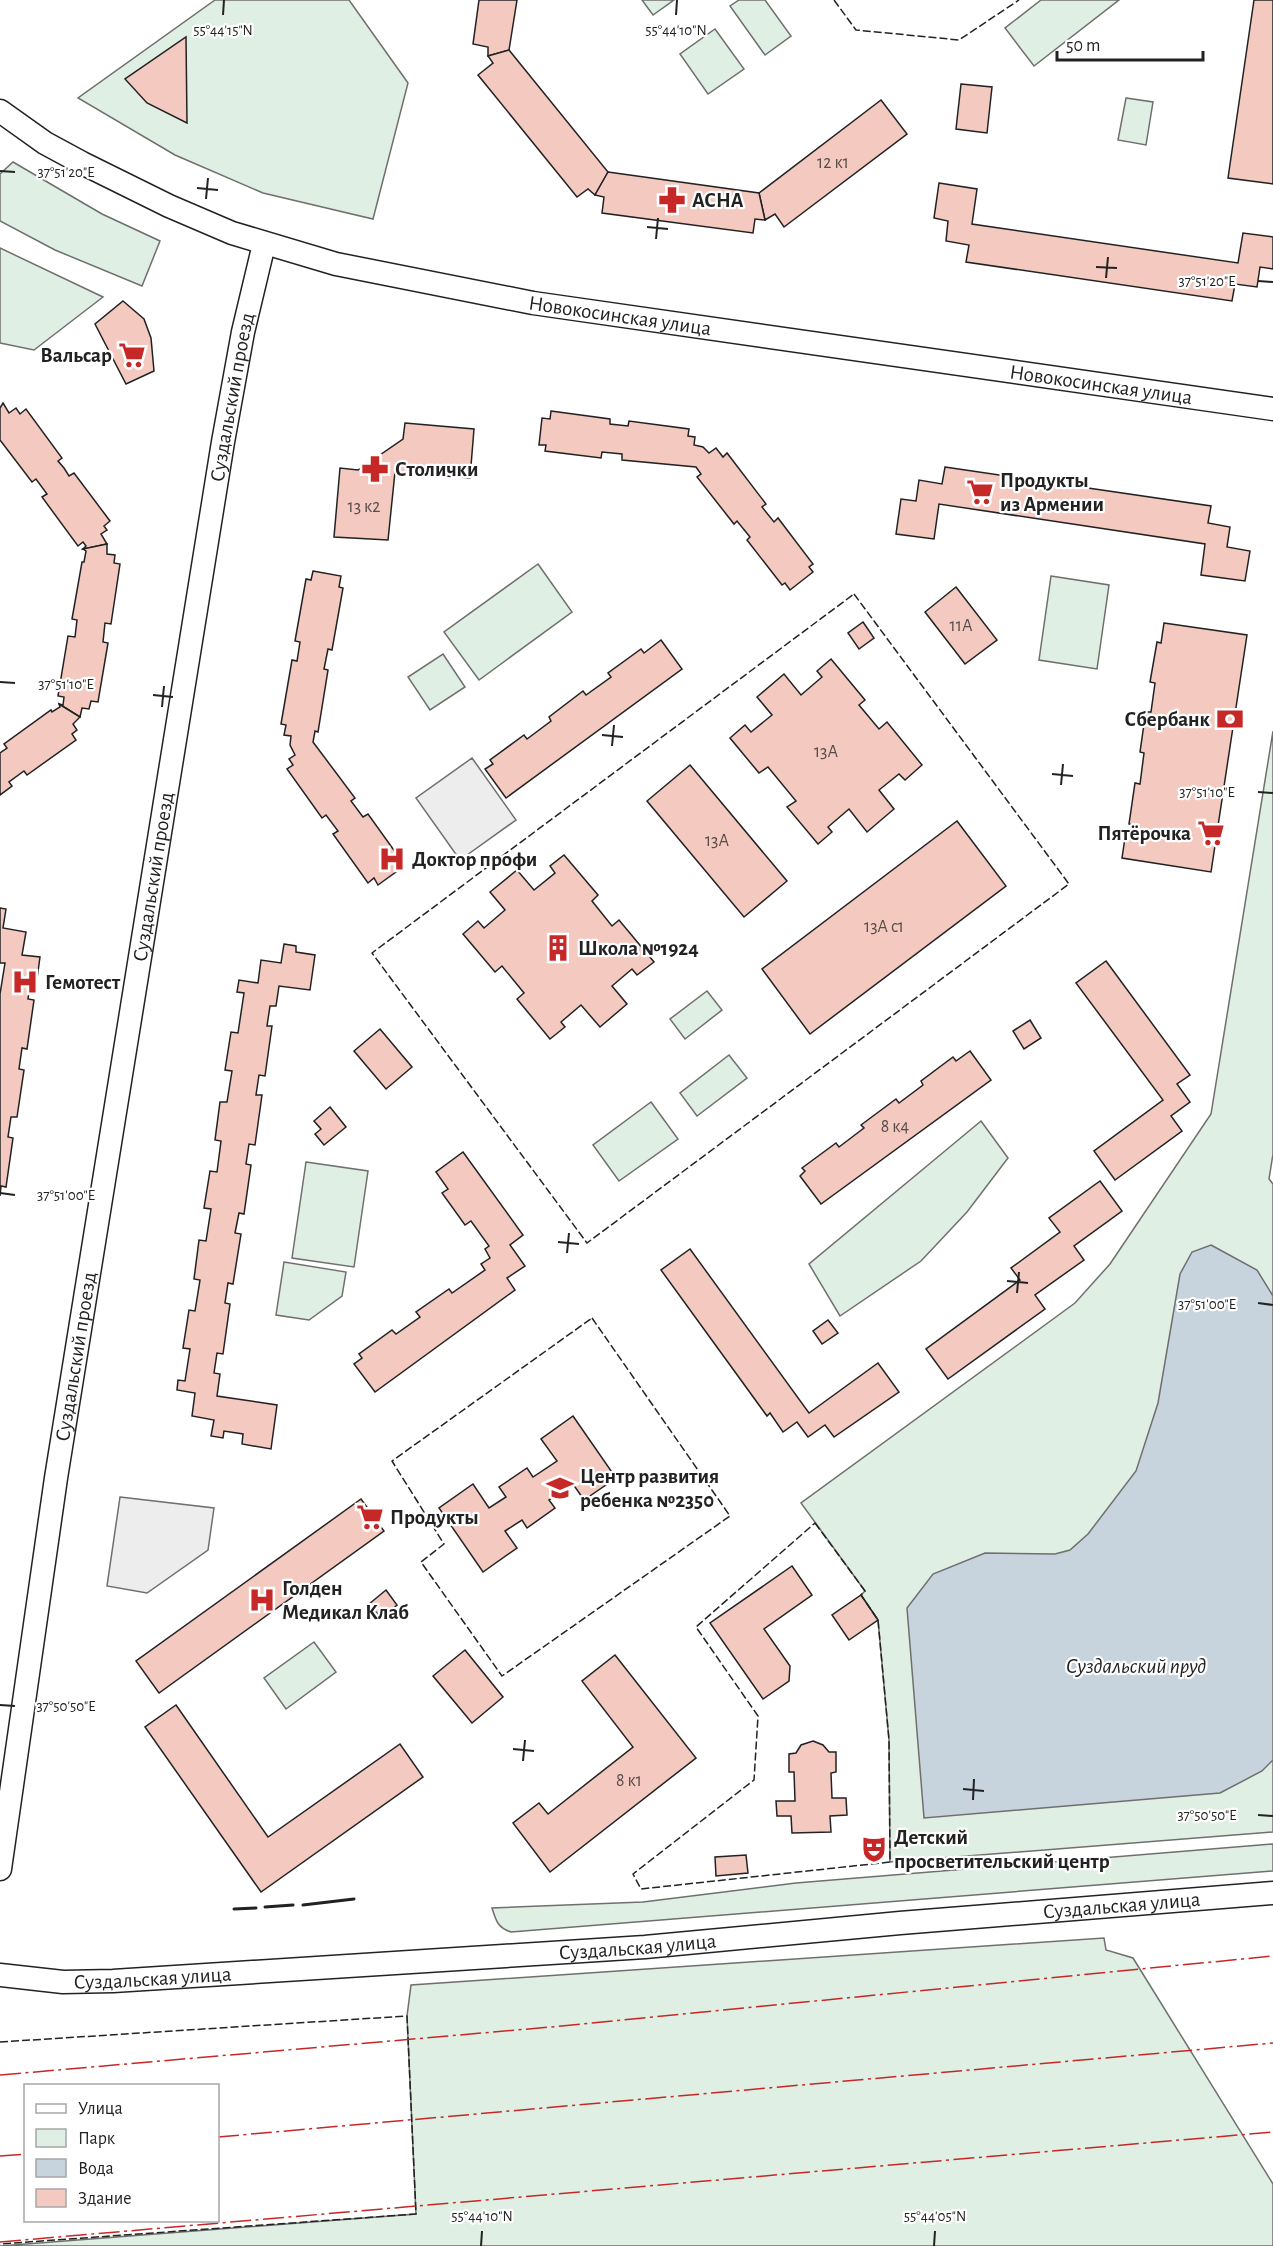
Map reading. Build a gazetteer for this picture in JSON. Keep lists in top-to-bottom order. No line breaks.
{"streets":{"street":["Новокосинская улица","Суздальский проезд","Суздальская улица"]},"crossings":[["Новокосинская улица","Суздальский проезд"]],"water":["Суздальский пруд"],"places":{"pharmacy":["АСНА","Столички"],"supermarket":["Вальсар","Продукты из Армении","Пятёрочка","Продукты"],"bank":["Сбербанк"],"hospital":["Доктор профи","Гемотест","Голден Медикал Клаб"],"building":["Школа №1924"],"school or university":["Центр развития ребенка №2350"],"theatre":["Детский просветительский центр"]},"house_numbers":["12 к1","13 к2","11А","13А","13А","13A c1","8 к4","8 к1"],"legend":["Улица","Парк","Вода","Здание"],"scale_bar":"50 m","coordinates":["55°44'15\"N","55°44'10\"N","37°51'20\"E","37°51'10\"E","37°51'00\"E","37°50'50\"E","55°44'05\"N"]}
